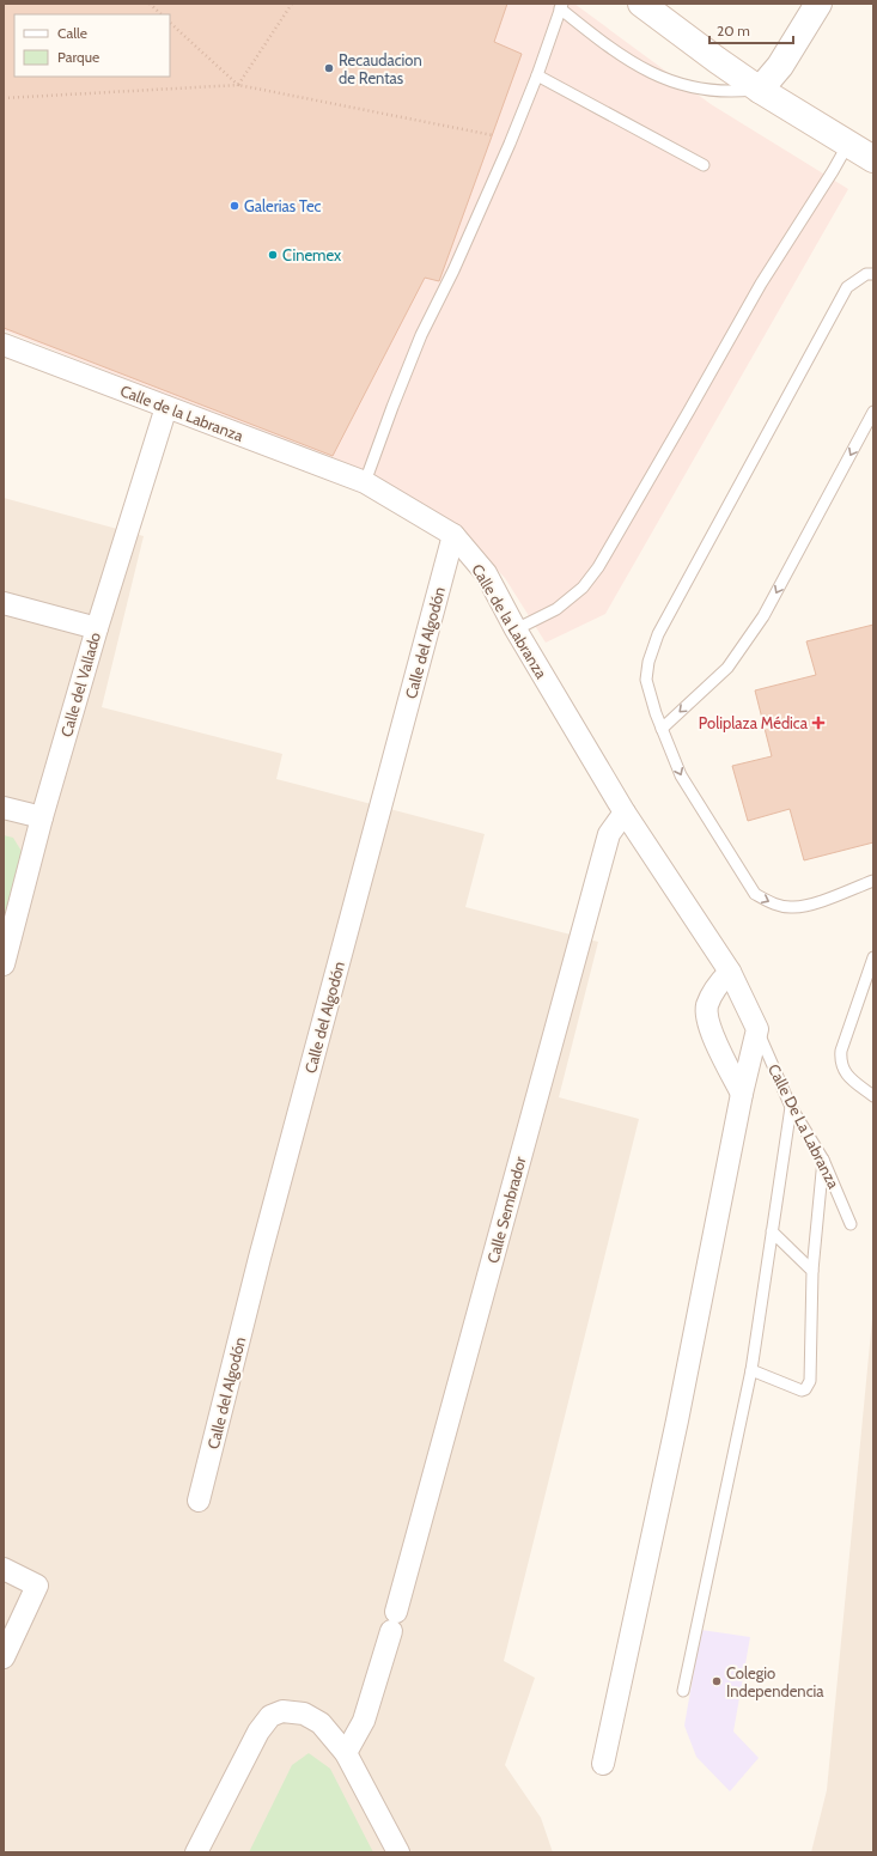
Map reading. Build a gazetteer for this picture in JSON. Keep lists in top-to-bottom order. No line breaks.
{"streets":{"street":["Calle de la Labranza","Calle del Algodón","Calle del Vallado","Calle Sembrador"],"lane":["Calle De La Labranza"]},"crossings":[["Calle de la Labranza","Calle del Algodón"],["Calle de la Labranza","Calle del Vallado"],["Calle de la Labranza","Calle De La Labranza"],["Calle de la Labranza","Calle Sembrador"]],"places":{"other":["Recaudacion de Rentas","Galerias Tec","Cinemex","Colegio Independencia"],"health":["Poliplaza Médica"]},"legend":["Calle","Parque"],"scale_bar":"20 m"}
